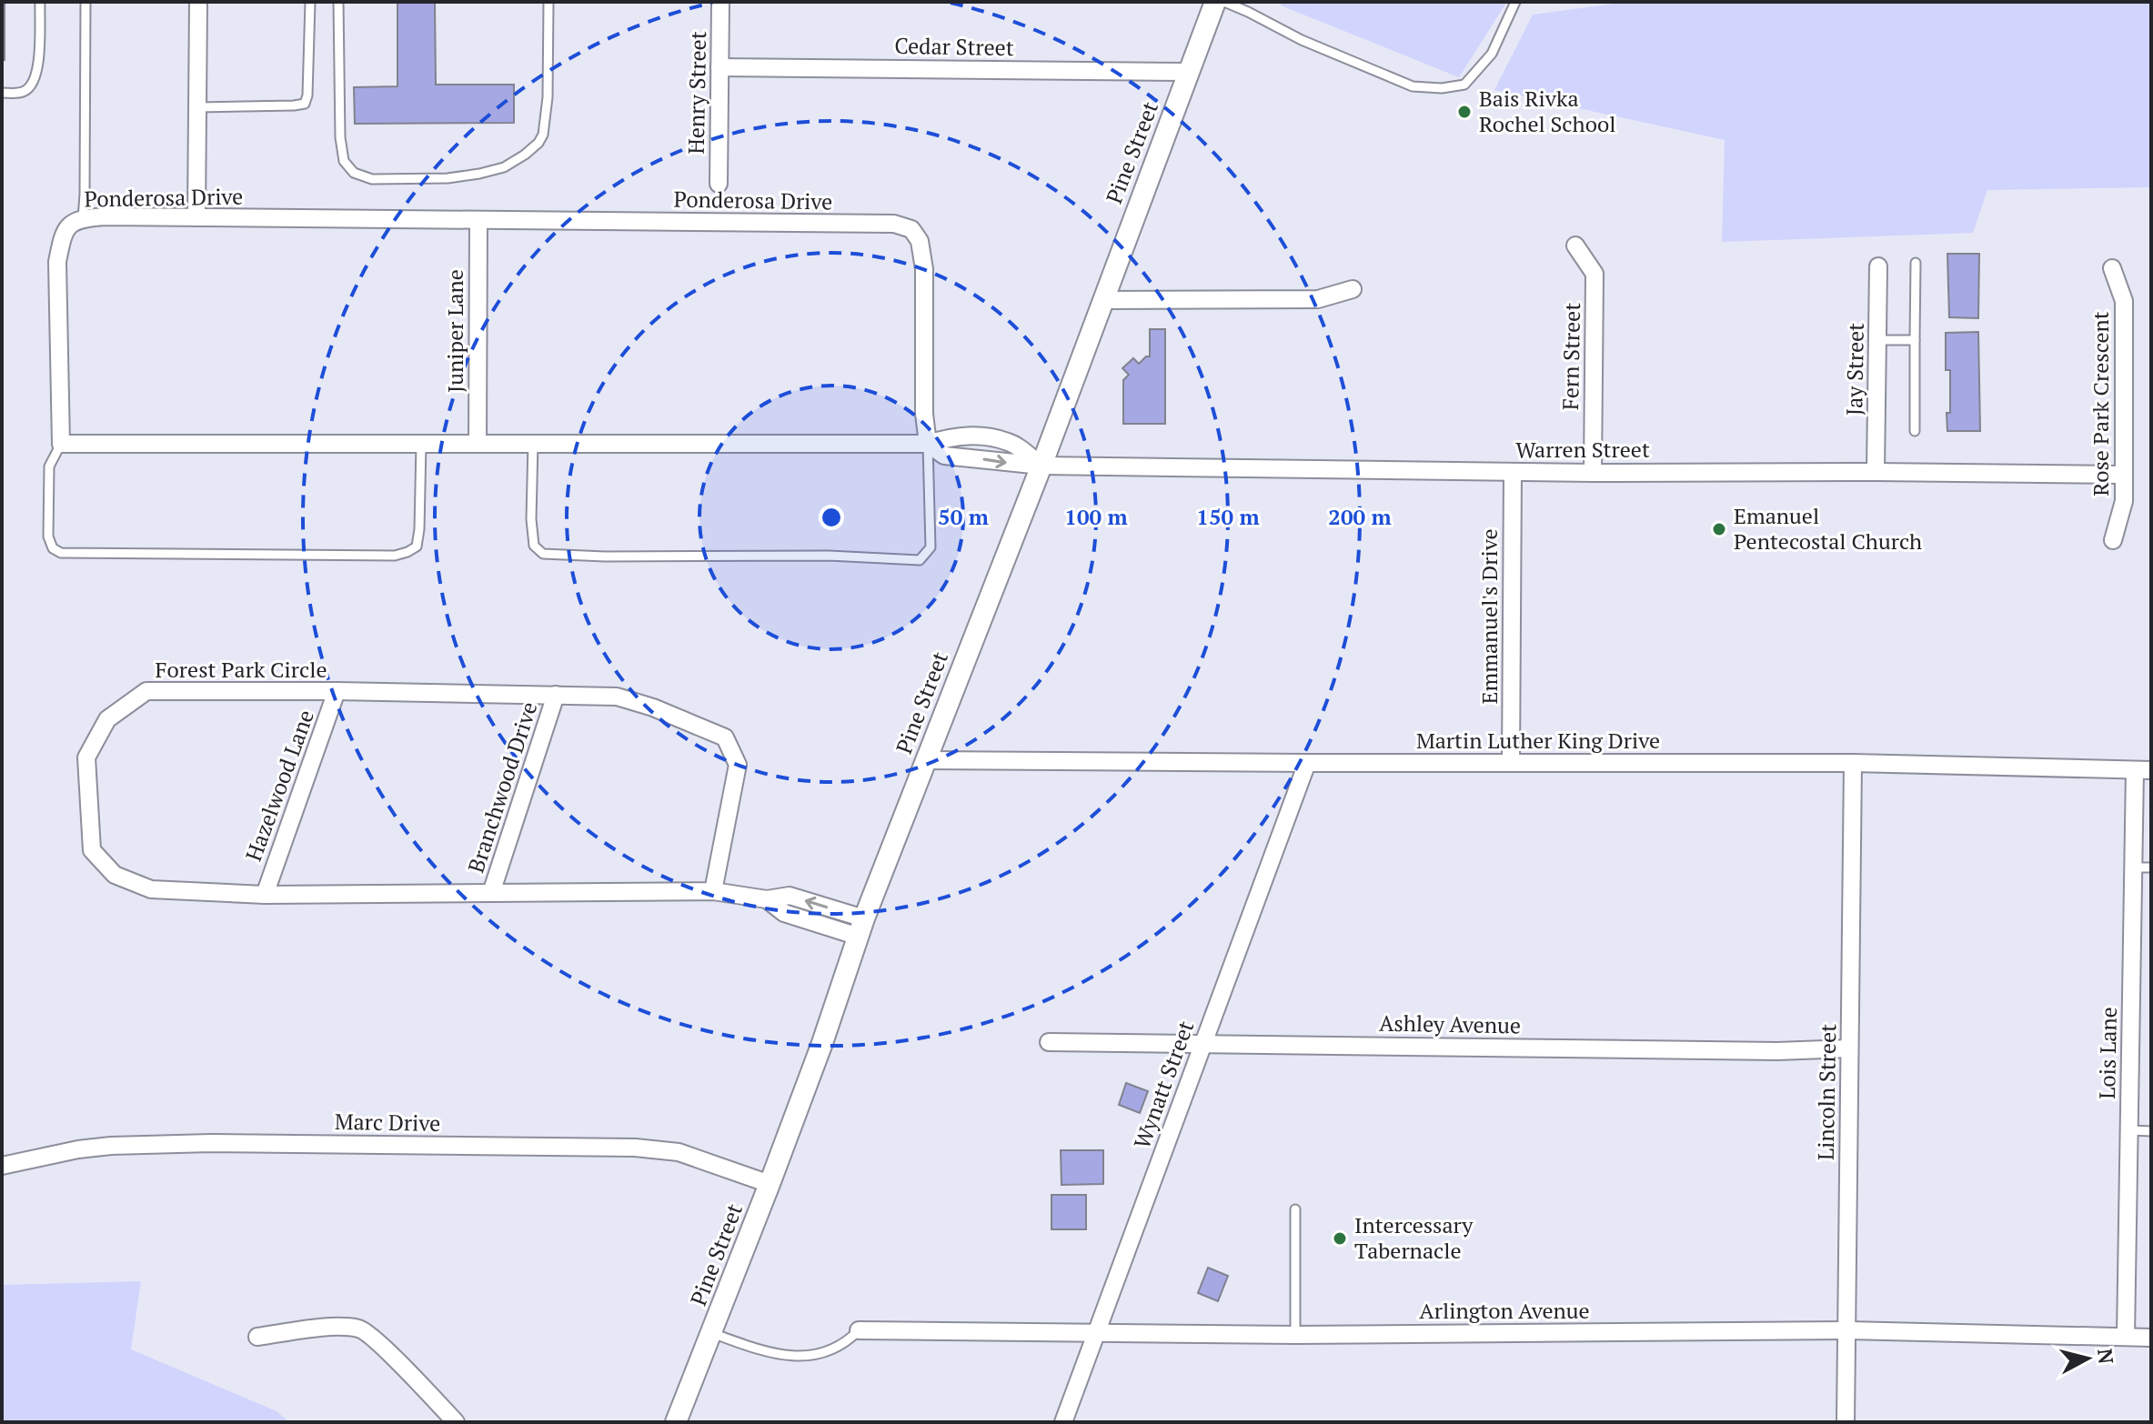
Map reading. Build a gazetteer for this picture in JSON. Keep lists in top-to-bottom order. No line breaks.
{"streets":{"street":["Cedar Street","Henry Street","Pine Street","Ponderosa Drive","Juniper Lane","Fern Street","Jay Street","Rose Park Crescent","Warren Street","Emmanuel's Drive","Forest Park Circle","Martin Luther King Drive","Hazelwood Lane","Branchwood Drive","Ashley Avenue","Lois Lane","Wynatt Street","Lincoln Street","Marc Drive","Arlington Avenue"]},"crossings":[["Cedar Street","Henry Street"],["Cedar Street","Pine Street"],["Pine Street","Warren Street"],["Pine Street","Forest Park Circle"],["Pine Street","Martin Luther King Drive"],["Pine Street","Marc Drive"],["Ponderosa Drive","Juniper Lane"],["Fern Street","Warren Street"],["Jay Street","Warren Street"],["Rose Park Crescent","Warren Street"],["Warren Street","Emmanuel's Drive"],["Emmanuel's Drive","Martin Luther King Drive"],["Forest Park Circle","Hazelwood Lane"],["Forest Park Circle","Branchwood Drive"],["Martin Luther King Drive","Lois Lane"],["Martin Luther King Drive","Wynatt Street"],["Martin Luther King Drive","Lincoln Street"],["Ashley Avenue","Wynatt Street"],["Ashley Avenue","Lincoln Street"],["Lois Lane","Arlington Avenue"],["Wynatt Street","Arlington Avenue"],["Lincoln Street","Arlington Avenue"]],"places":["Bais Rivka Rochel School","Emanuel Pentecostal Church","Intercessary Tabernacle"],"north":"right","rings":["50 m","100 m","150 m","200 m"]}
